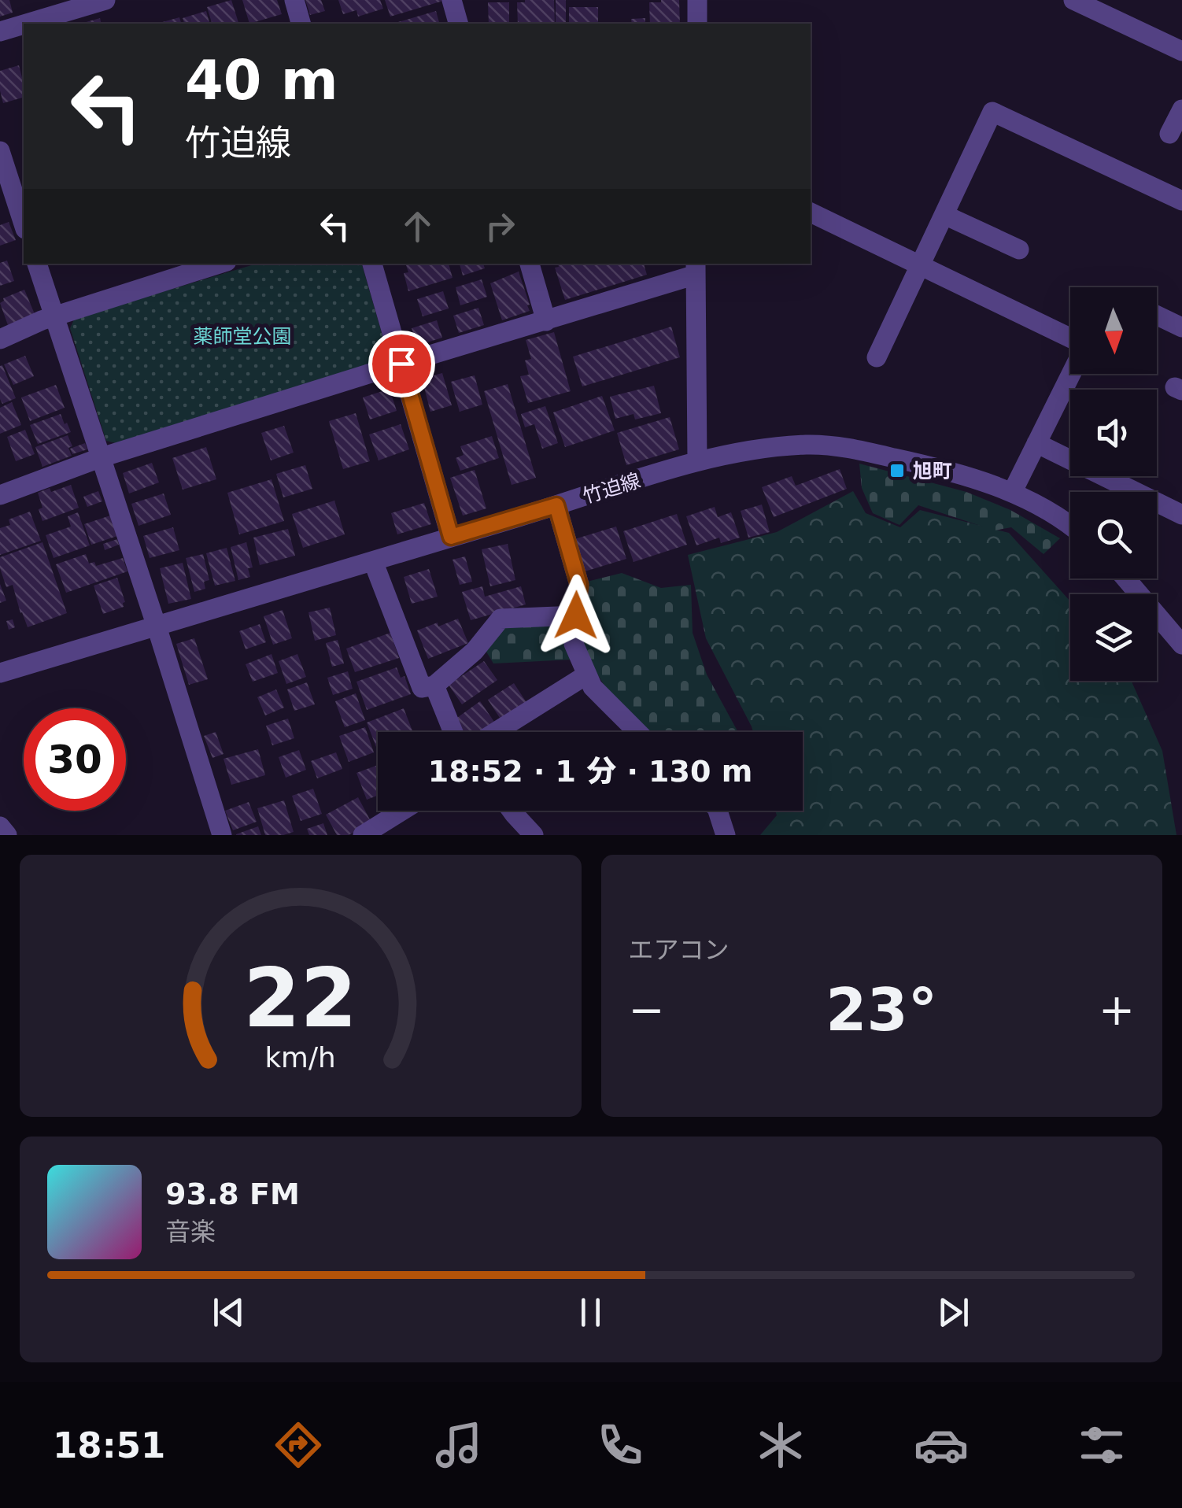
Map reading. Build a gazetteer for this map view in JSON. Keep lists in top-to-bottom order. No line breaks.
{"streets":{"street":["竹迫線"]},"parks":["薬師堂公園"],"places":{"transit":["旭町"]},"north":"bottom","page":{"turn":["40 m","竹迫線"],"limit":"30","trip":"18:52 · 1 分 · 130 m","tile":"エアコン","heat":["−","23°","+"],"song":["93.8 FM","音楽"],"tabs":"18:51","gauge":["22","km/h"]}}
